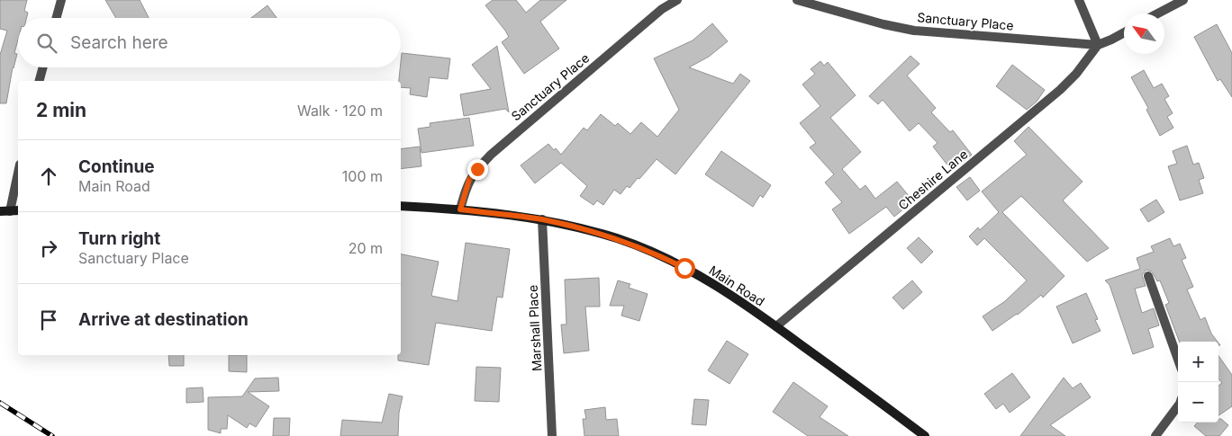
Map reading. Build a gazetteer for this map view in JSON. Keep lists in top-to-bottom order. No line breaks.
{"streets":{"main road":["Main Road"],"street":["Sanctuary Place","Cheshire Lane","Marshall Place"]},"crossings":[["Sanctuary Place","Cheshire Lane"],["Sanctuary Place","Main Road"],["Cheshire Lane","Main Road"],["Main Road","Marshall Place"]],"north":"top left","page":{"search":"Search here","heading":["2 min","Walk · 120 m"],"list":[["Continue","Main Road","100 m"],["Turn right","Sanctuary Place","20 m"],"Arrive at destination"],"map_buttons":["+","−"]}}
